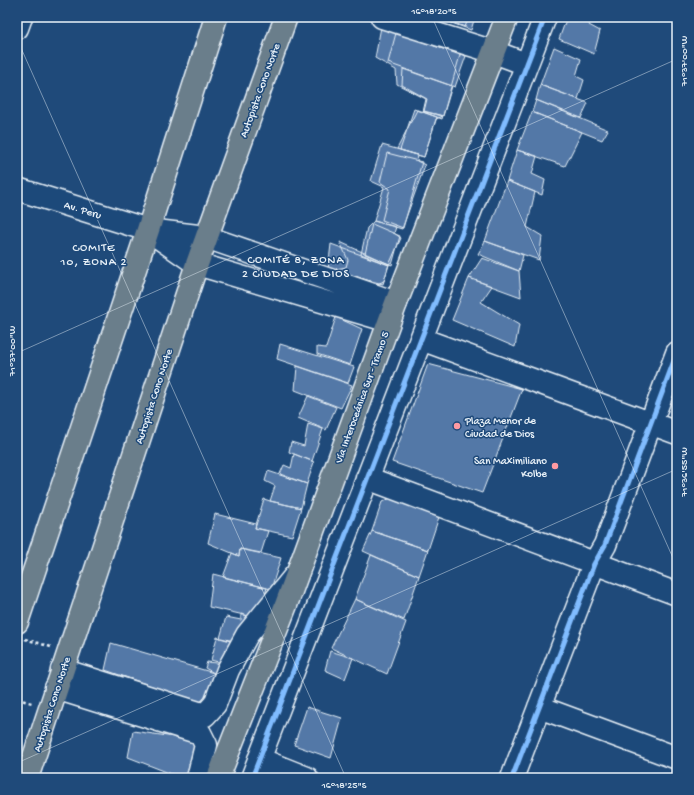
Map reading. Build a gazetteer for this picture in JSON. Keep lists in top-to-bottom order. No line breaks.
{"streets":{"main road":["Autopista Cono Norte","Vía Interoceánica Sur - Tramo 5"],"street":["Av. Peru"]},"districts":["COMITE 10, ZONA 2","COMITÉ 8, ZONA 2 CIUDAD DE DIOS"],"places":["Plaza Menor de Ciudad de Dios","San Maximiliano Kolbe"],"coordinates":["16°18'20\"S","71°37'00\"W","71°36'55\"W","16°18'25\"S"]}
